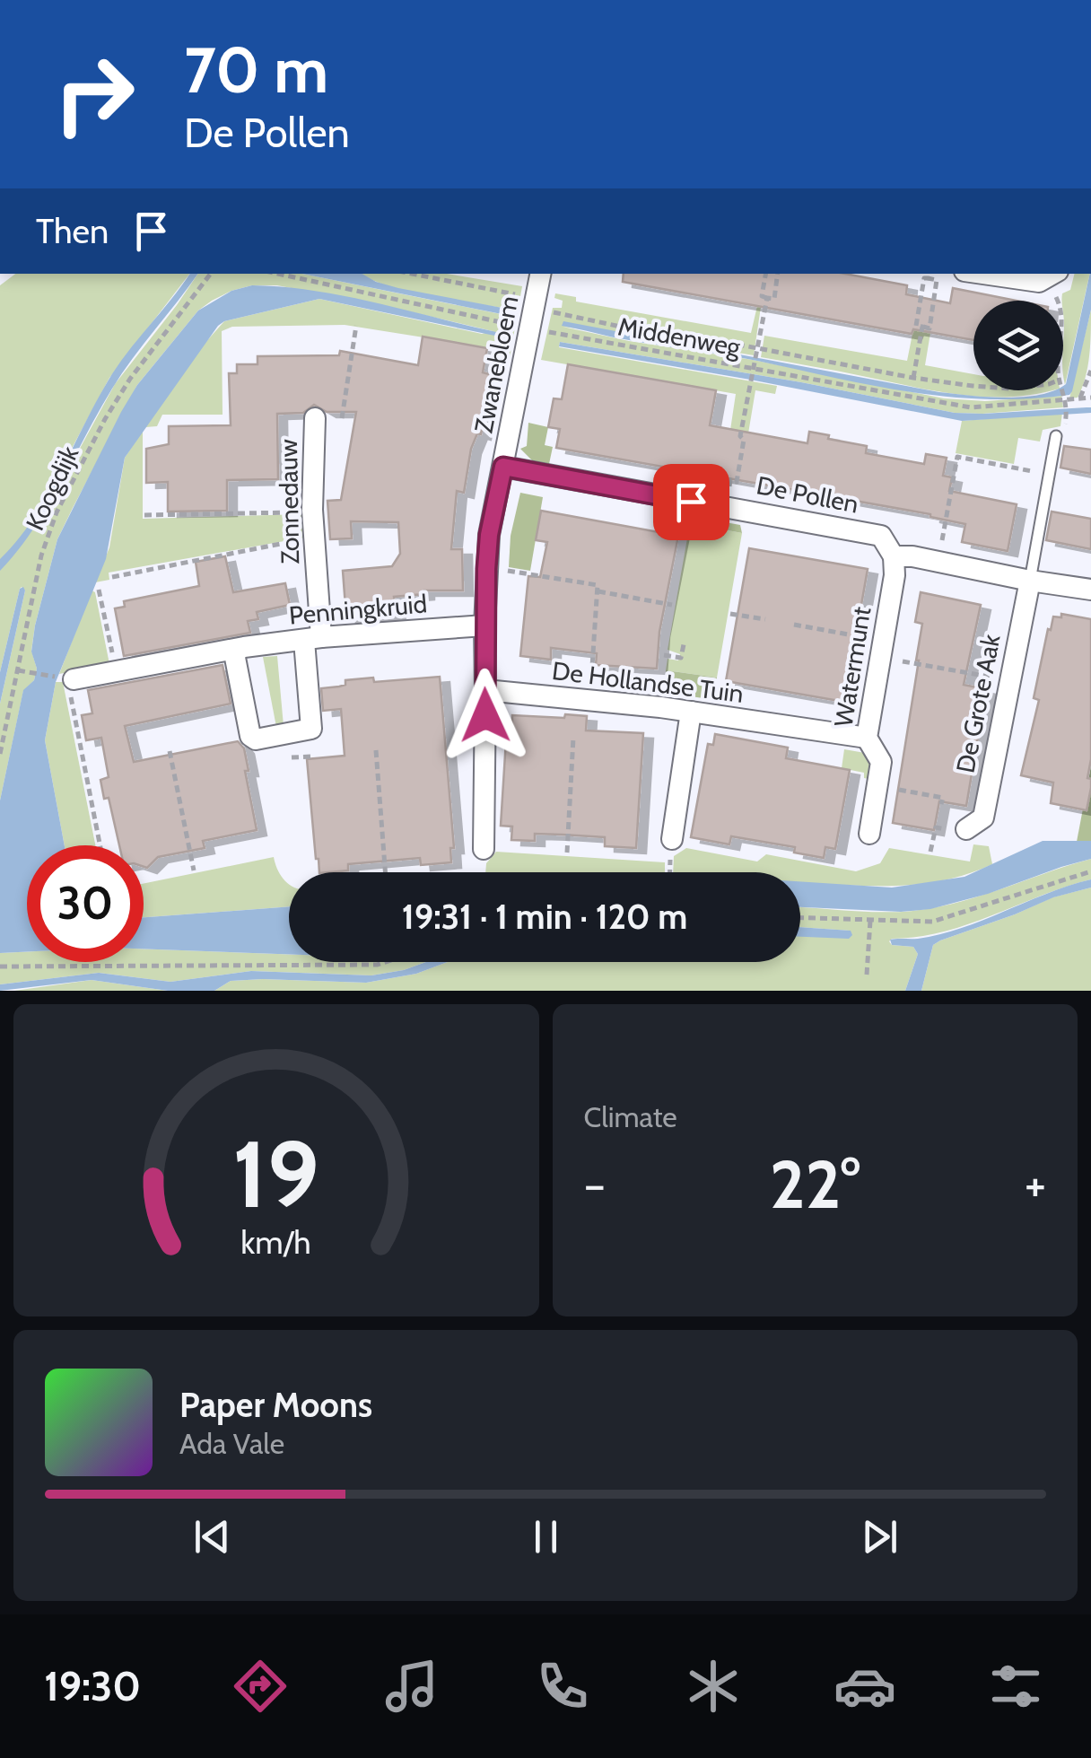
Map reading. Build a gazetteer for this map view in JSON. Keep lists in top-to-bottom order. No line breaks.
{"streets":{"street":["Zwanebloem","De Pollen","Zonnedauw","Penningkruid","Watermunt","De Hollandse Tuin","De Grote Aak"],"path":["Middenweg","Koogdijk"]},"crossings":[["Middenweg","Zwanebloem"],["Zwanebloem","De Pollen"],["De Pollen","Watermunt"],["De Pollen","De Grote Aak"],["Zonnedauw","Penningkruid"],["Watermunt","De Hollandse Tuin"]],"page":{"turn":["70 m","De Pollen"],"then":"Then","limit":"30","trip":"19:31 · 1 min · 120 m","tile":"Climate","heat":["−","22°","+"],"song":["Paper Moons","Ada Vale"],"tabs":"19:30","gauge":["19","km/h"]}}
